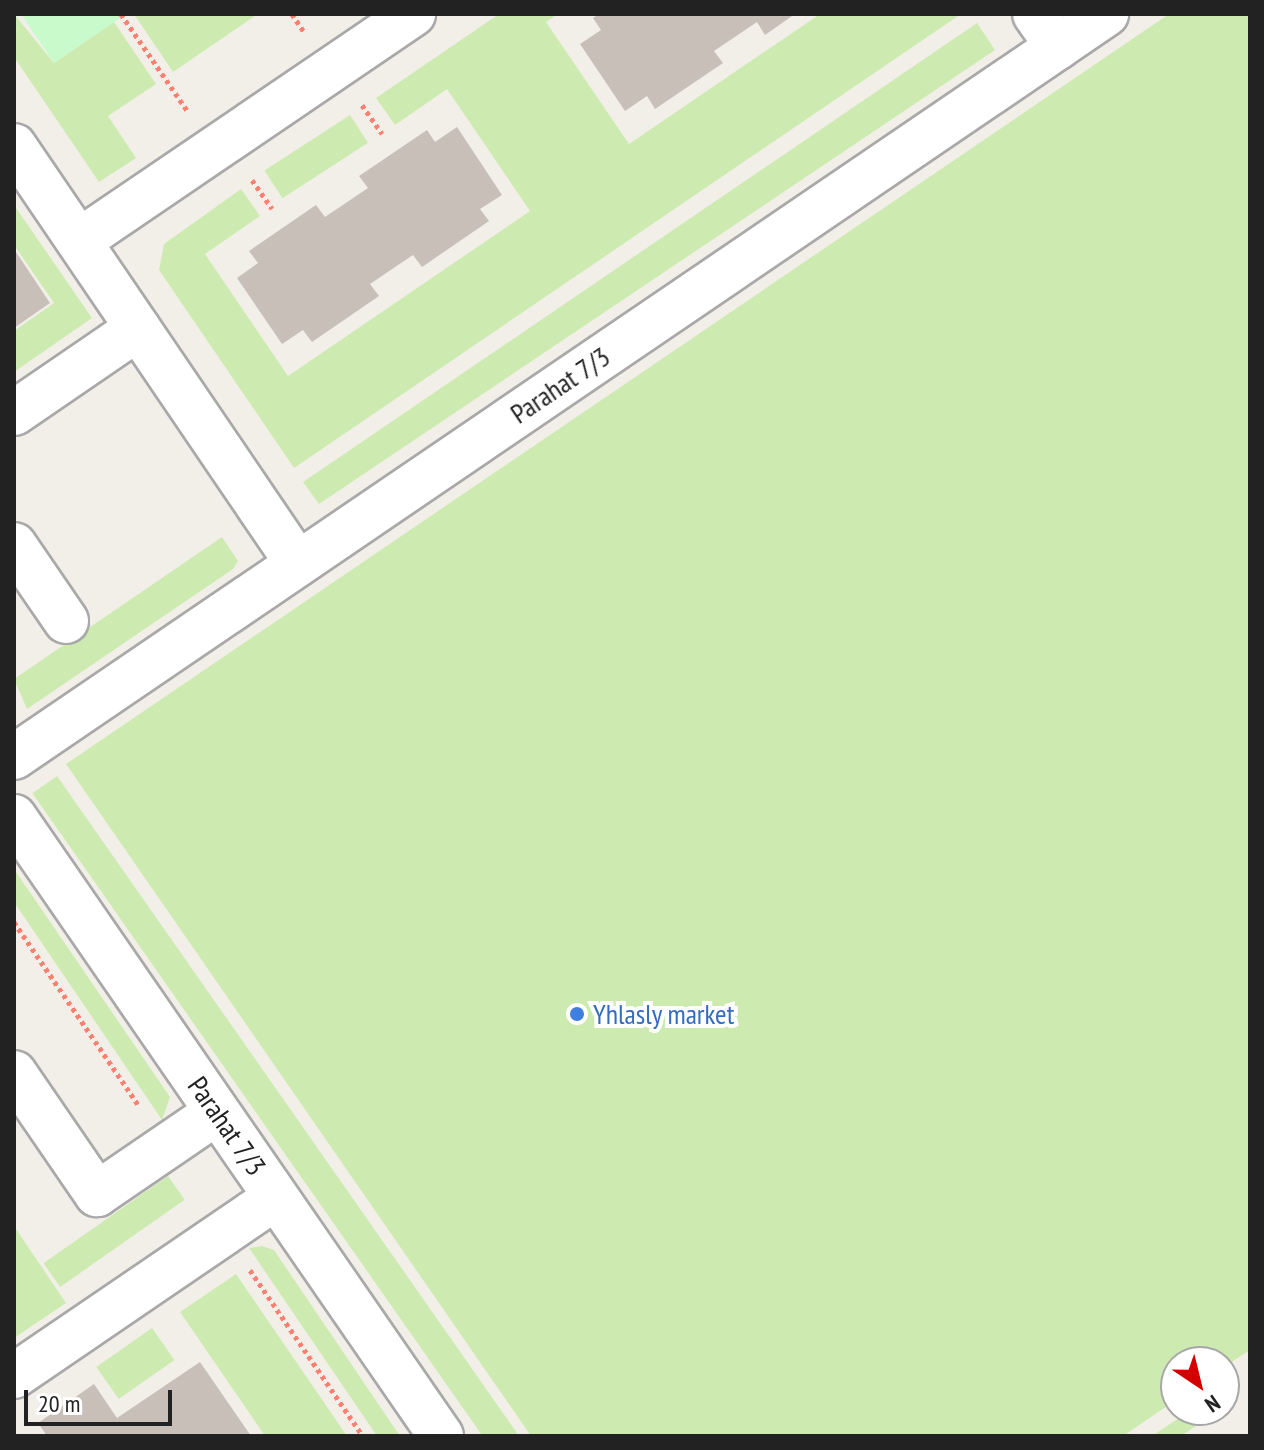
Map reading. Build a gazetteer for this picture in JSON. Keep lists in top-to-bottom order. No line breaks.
{"streets":{"street":["Parahat 7/3"]},"places":["Yhlasly market"],"scale_bar":"20 m","north":"bottom right"}
